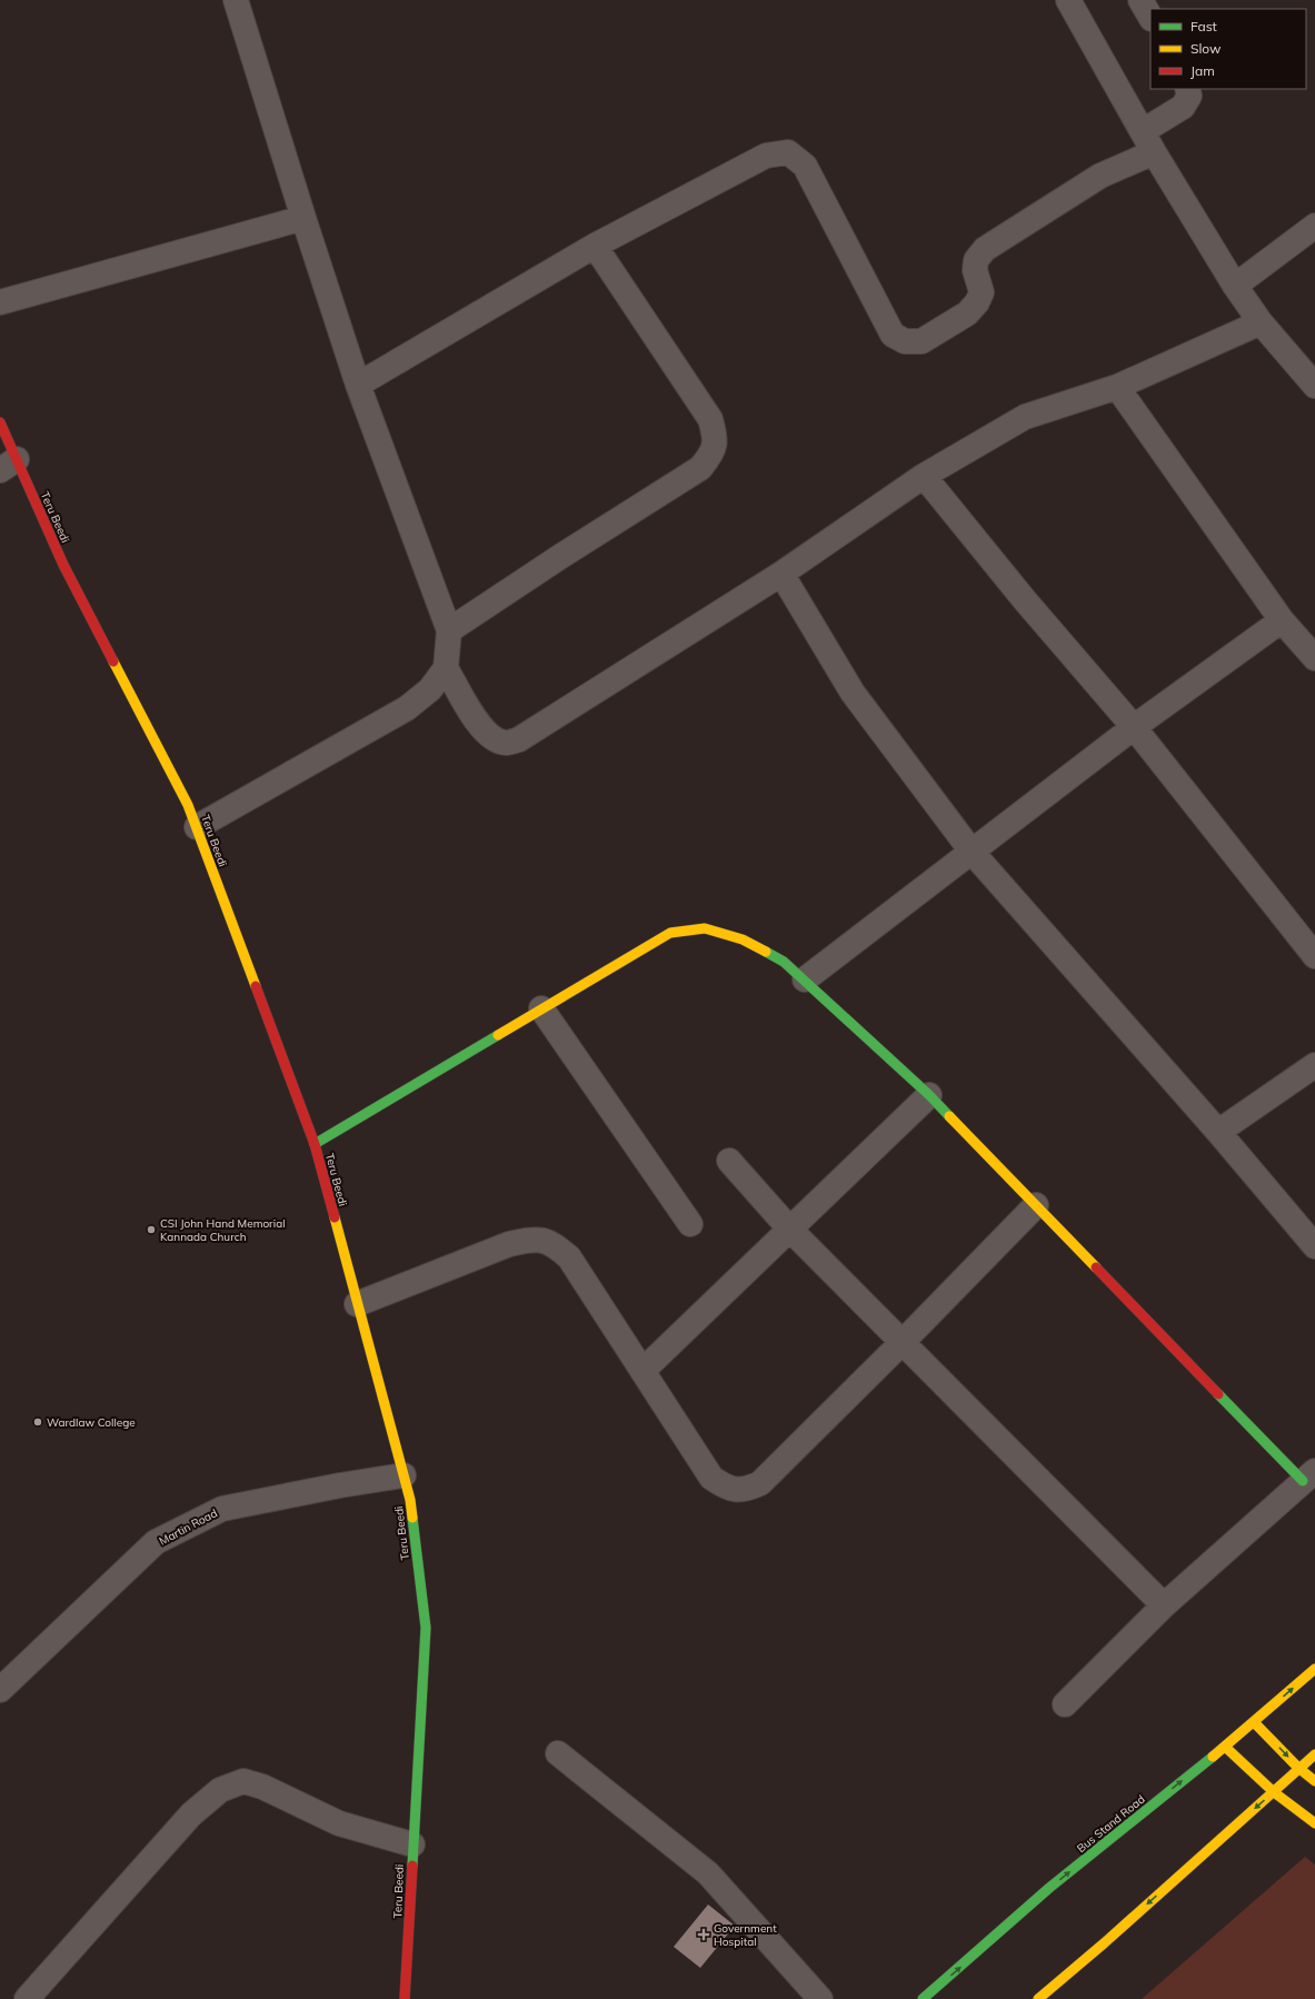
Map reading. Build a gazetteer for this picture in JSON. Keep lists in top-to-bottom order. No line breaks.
{"streets":{"main road":["Teru Beedi","Bus Stand Road"],"street":["Martin Road"]},"crossings":[["Teru Beedi","Martin Road"]],"places":{"other":["CSI John Hand Memorial Kannada Church","Wardlaw College"],"health":["Government Hospital"]},"legend":["Fast","Slow","Jam"]}
